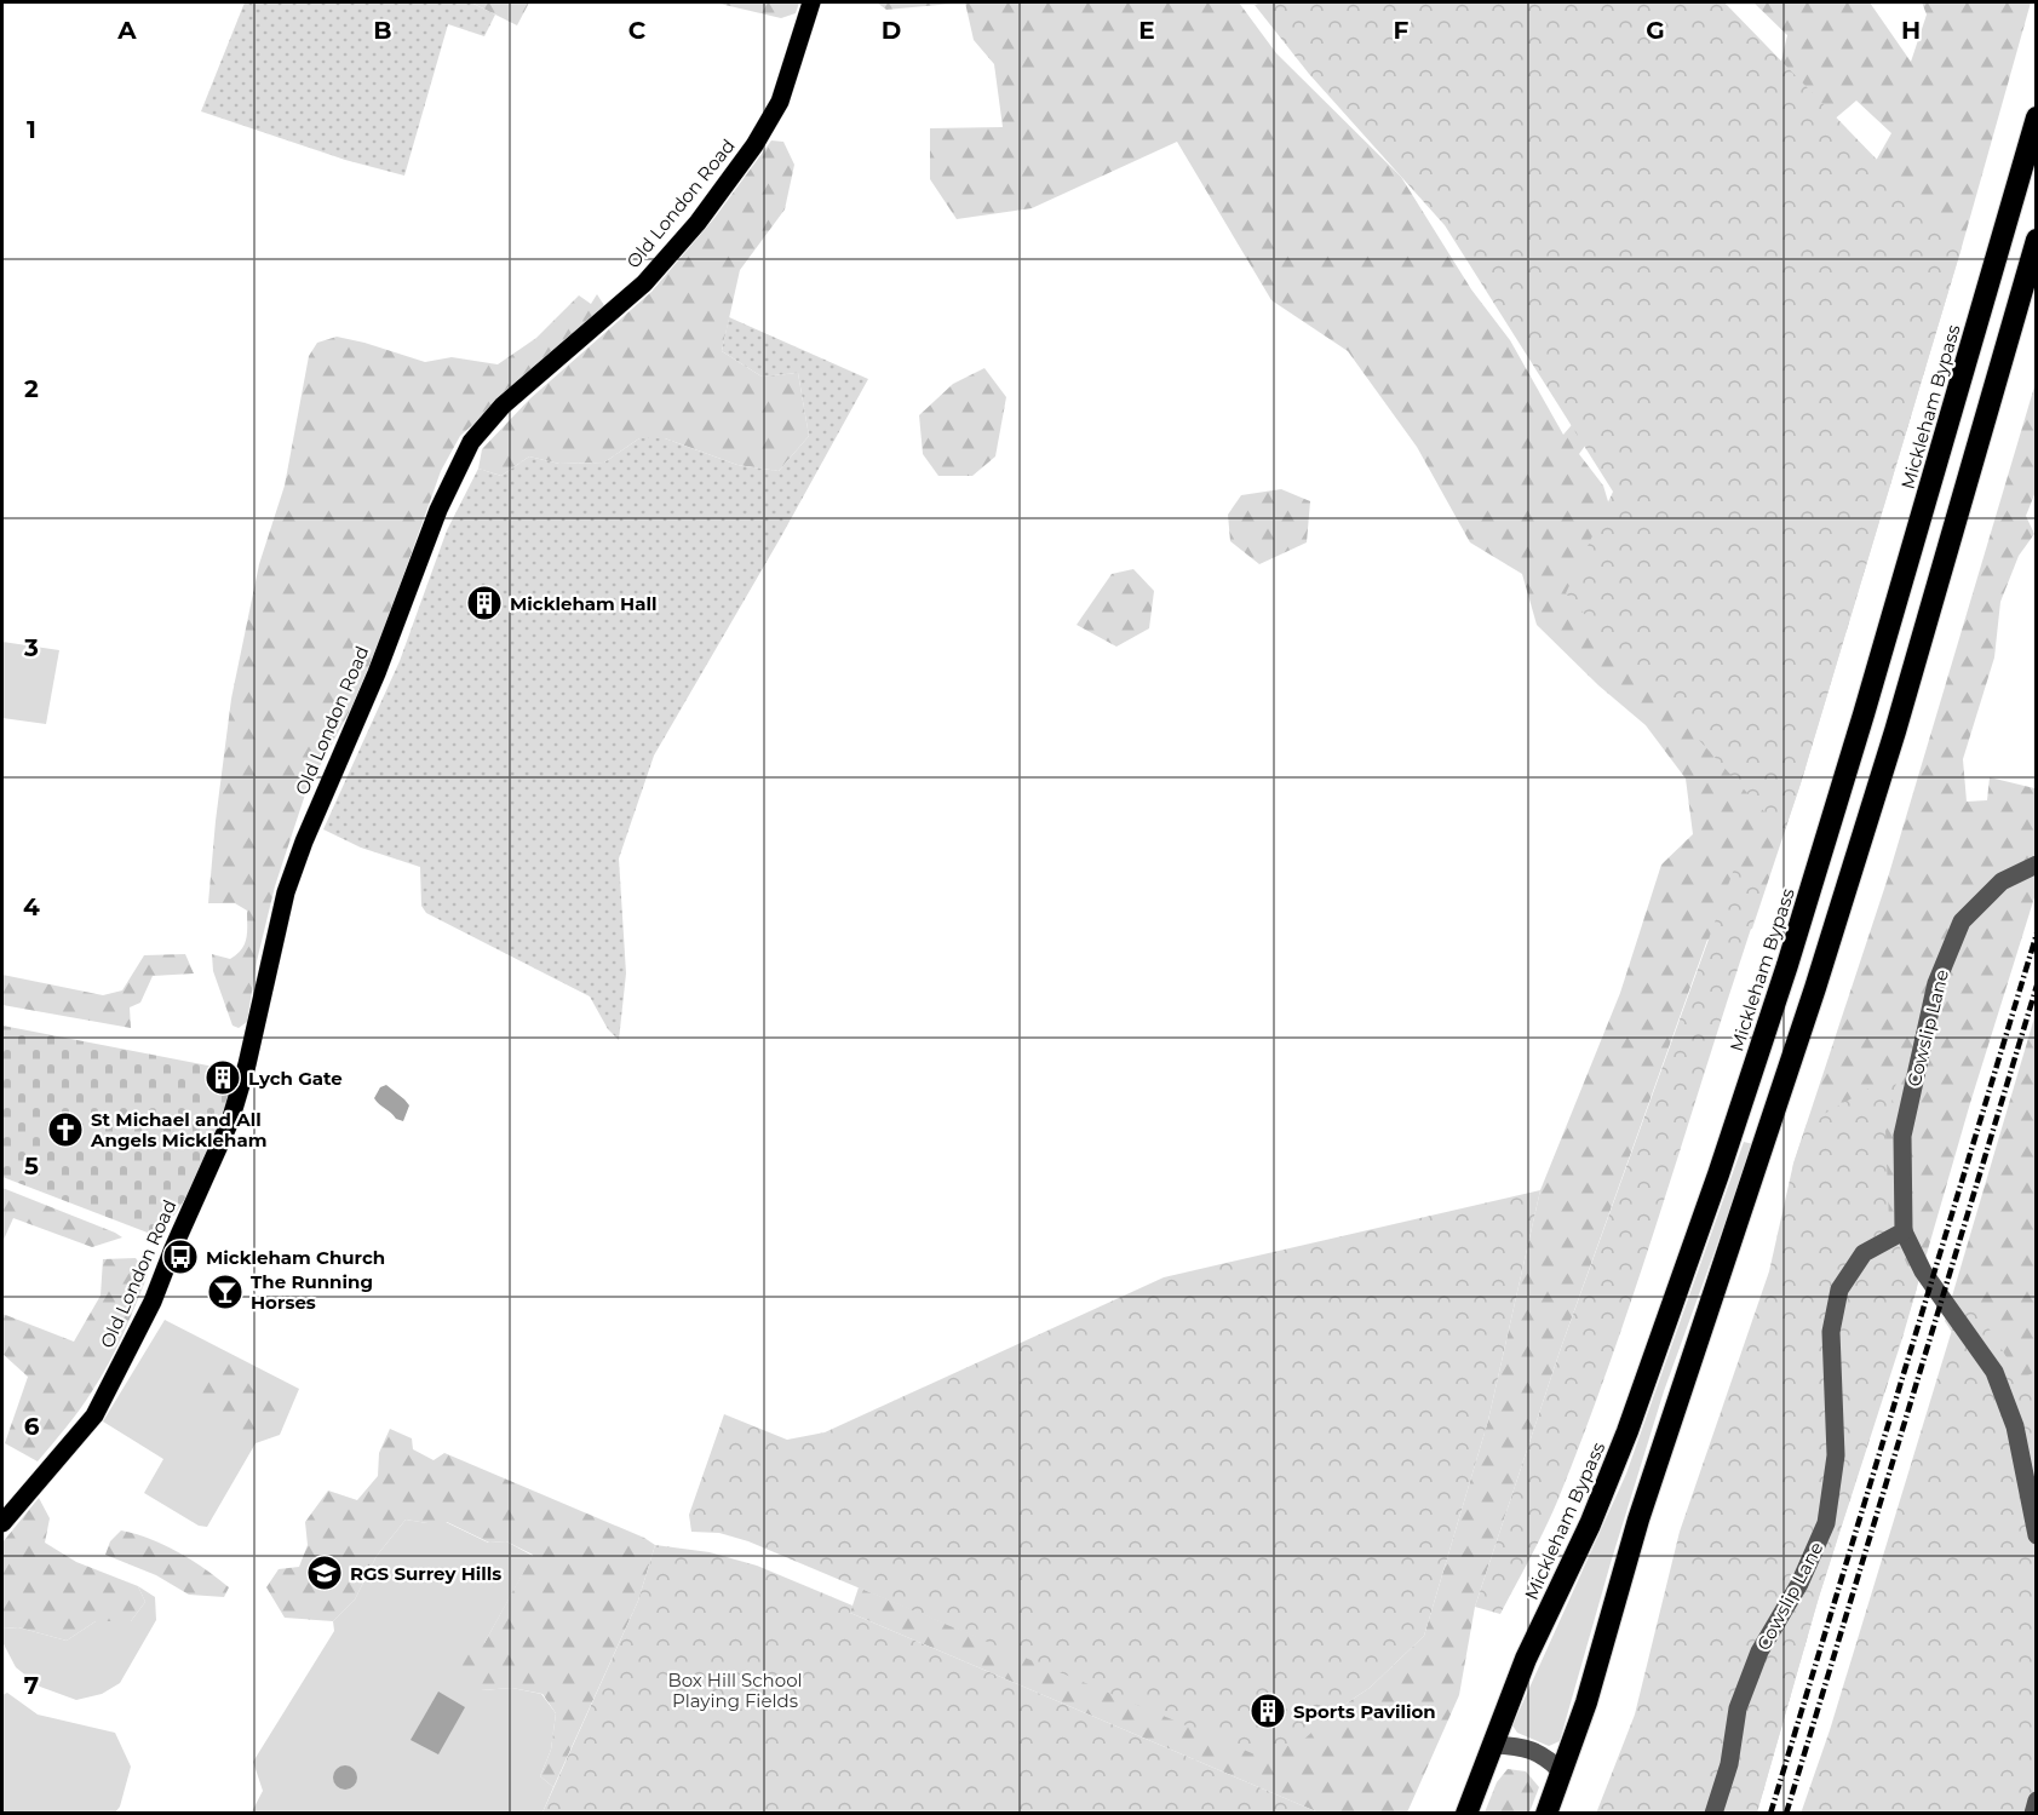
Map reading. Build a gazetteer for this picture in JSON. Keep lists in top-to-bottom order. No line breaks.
{"streets":{"highway":["Mickleham Bypass"],"main road":["Old London Road"],"street":["Cowslip Lane"]},"parks":["Box Hill School Playing Fields"],"places":{"building":["Mickleham Hall","Lych Gate","Sports Pavilion"],"church":["St Michael and All Angels Mickleham"],"bus stop":["Mickleham Church"],"bar":["The Running Horses"],"school or university":["RGS Surrey Hills"]},"grid":{"columns":["A","B","C","D","E","F","G","H"],"rows":["1","2","3","4","5","6","7"]}}
